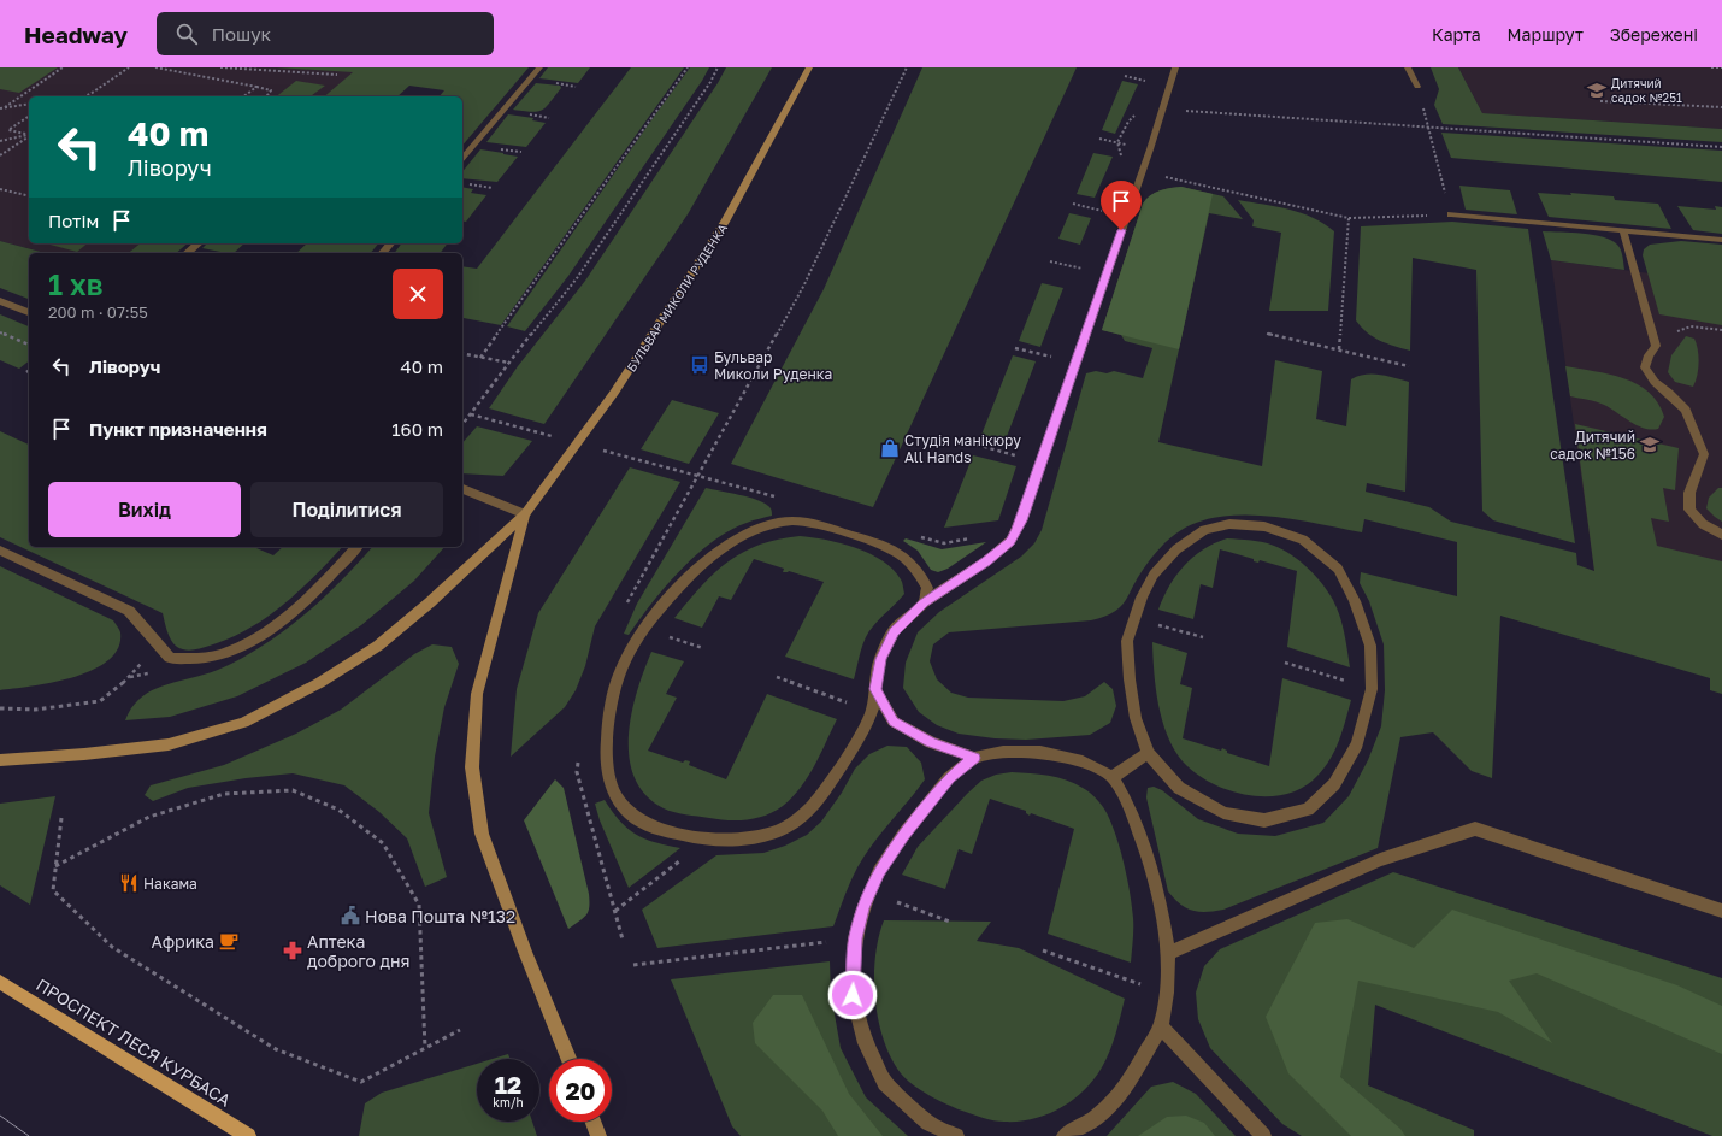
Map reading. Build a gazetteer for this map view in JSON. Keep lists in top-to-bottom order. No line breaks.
{"streets":{"main road":["ПРОСПЕКТ ЛЕСЯ КУРБАСА"],"street":["БУЛЬВАР МИКОЛИ РУДЕНКА"]},"places":{"school or university":["Дитячий садок №251","Дитячий садок №156"],"bus stop":["Бульвар Миколи Руденка"],"shop":["Студія манікюру All Hands"],"restaurant":["Накама"],"public building":["Нова Пошта №132"],"cafe":["Африка"],"pharmacy":["Аптека доброго дня"]},"page":{"header":"Headway","search":"Пошук","nav":["Карта","Маршрут","Збережені"],"turn":["40 m","Ліворуч"],"then":"Потім","heading":["1 хв","200 m · 07:55"],"list":[{"name":"Ліворуч","value":"40 m"},{"name":"Пункт призначення","value":"160 m"}],"buttons":["Вихід","Поділитися"],"speed":"12 km/h","limit":"20"}}
